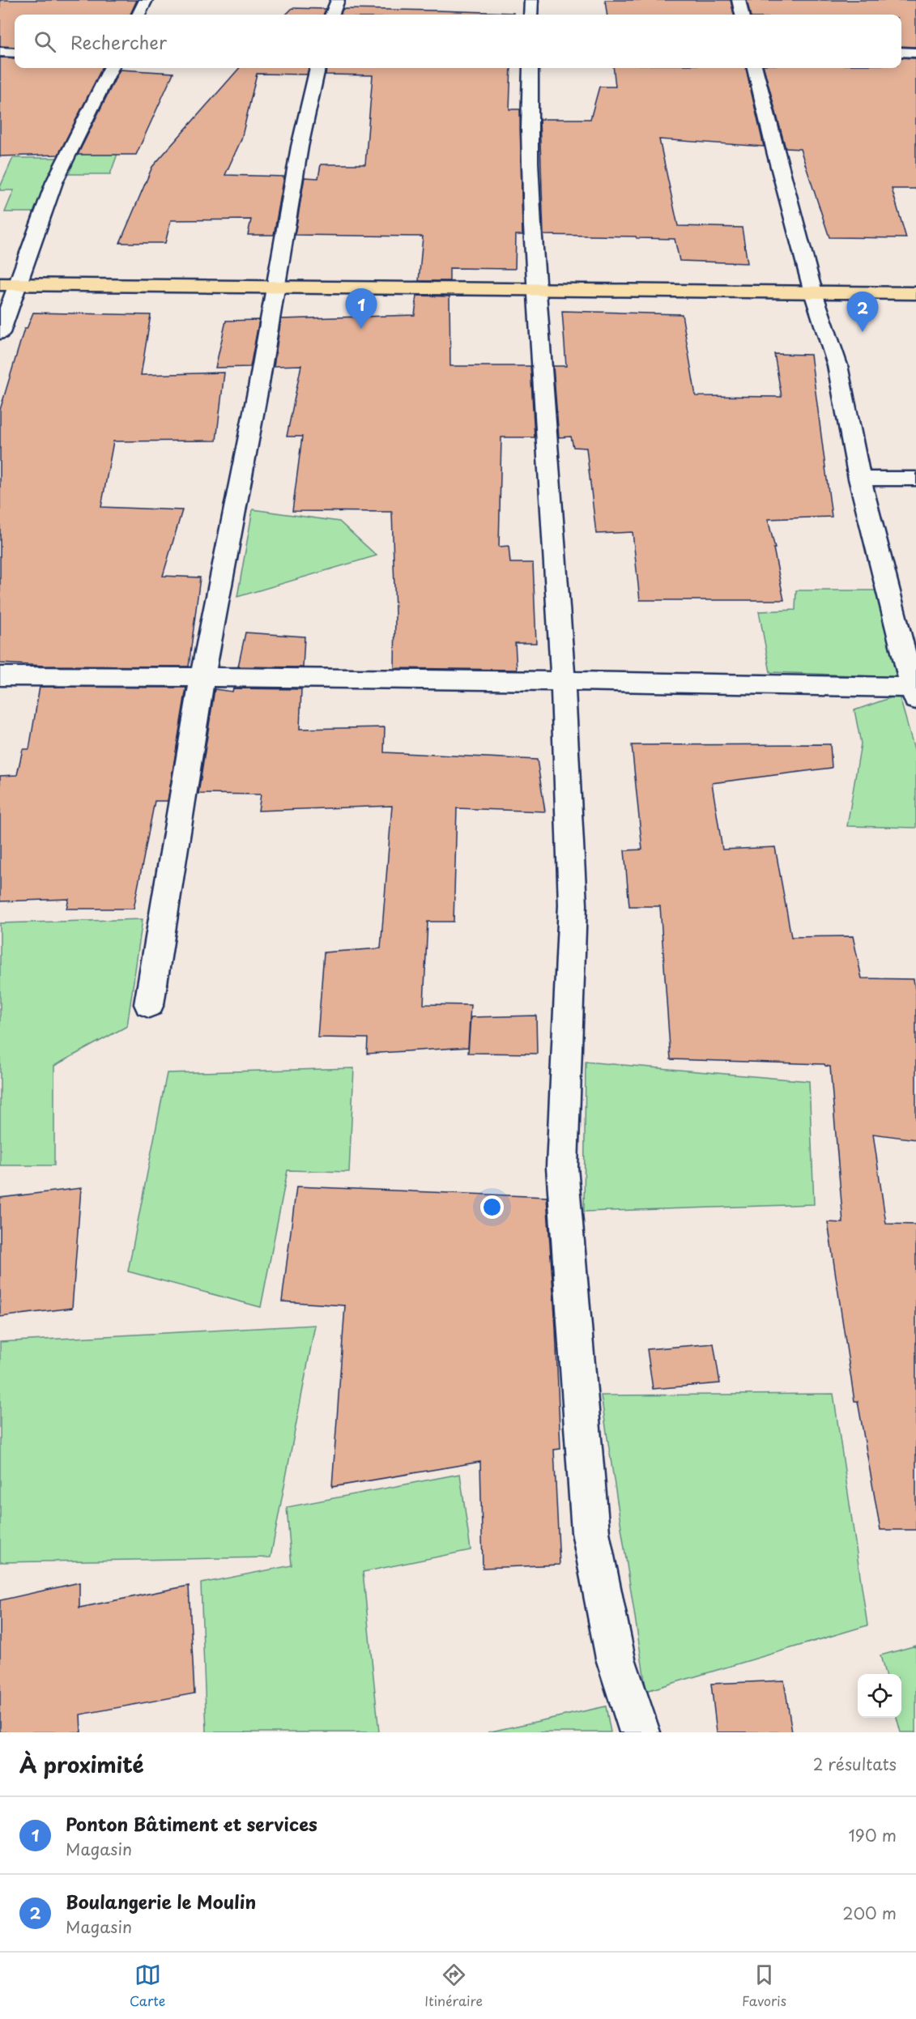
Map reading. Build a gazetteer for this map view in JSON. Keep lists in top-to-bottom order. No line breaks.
{"page":{"search":"Rechercher","pins":["1","2"],"heading":["À proximité","2 résultats"],"list":[{"mark":"1","name":"Ponton Bâtiment et services","note":"Magasin","value":"190 m"},{"mark":"2","name":"Boulangerie le Moulin","note":"Magasin","value":"200 m"}],"nav":["Carte","Itinéraire","Favoris"]}}
